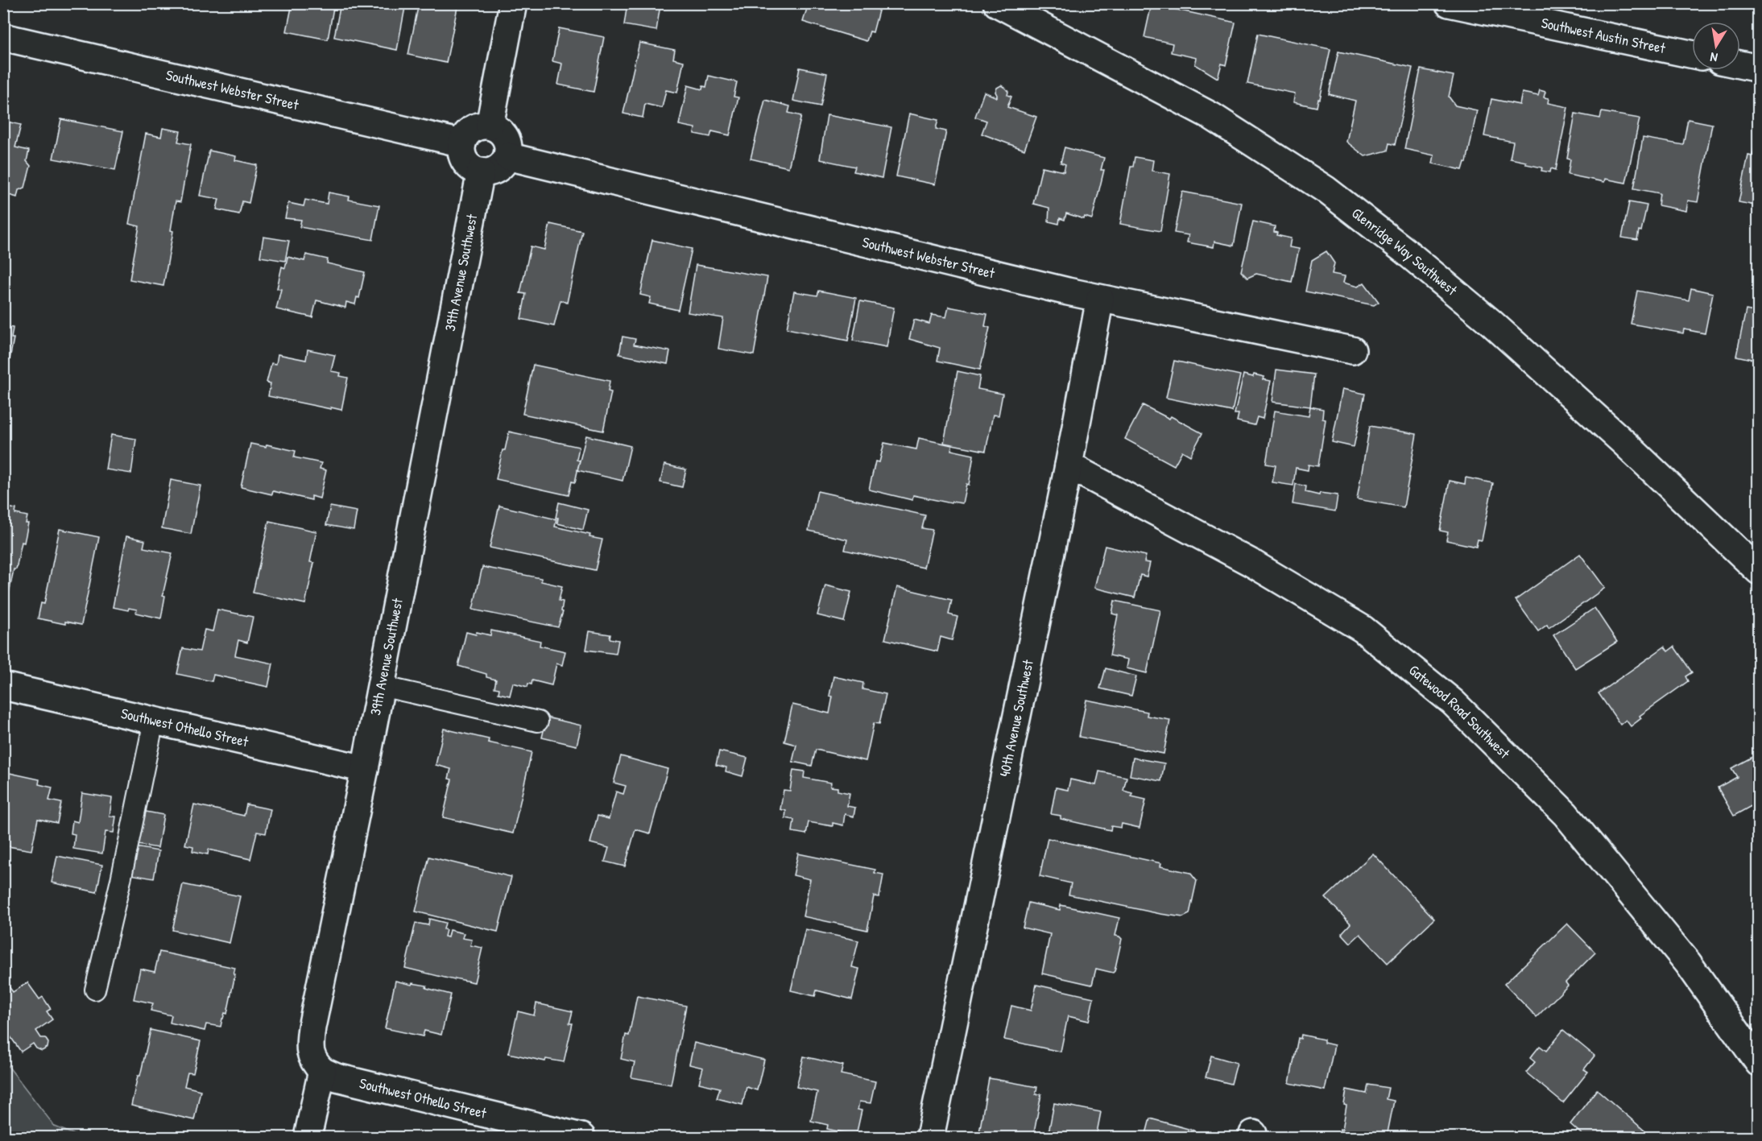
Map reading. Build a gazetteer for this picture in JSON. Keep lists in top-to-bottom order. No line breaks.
{"streets":{"street":["Southwest Austin Street","Southwest Webster Street","Glenridge Way Southwest","39th Avenue Southwest","Gatewood Road Southwest","40th Avenue Southwest","Southwest Othello Street"]},"crossings":[["Southwest Webster Street","39th Avenue Southwest"],["Southwest Webster Street","40th Avenue Southwest"],["39th Avenue Southwest","Southwest Othello Street"],["Gatewood Road Southwest","40th Avenue Southwest"]],"north":"bottom"}
